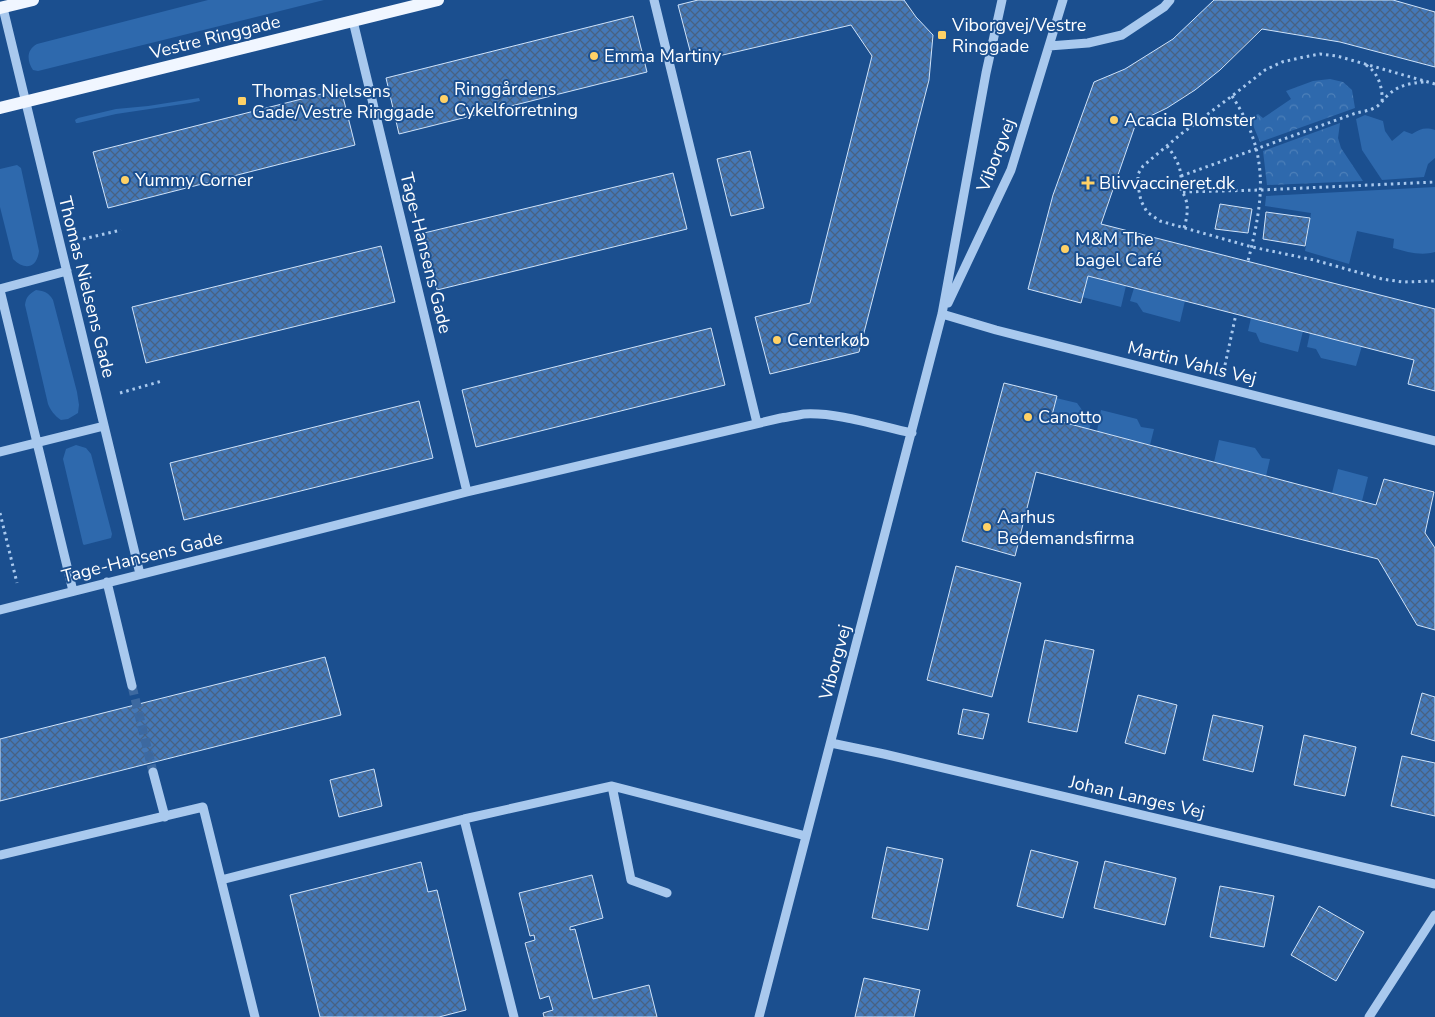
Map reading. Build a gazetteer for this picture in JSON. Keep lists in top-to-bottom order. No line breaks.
{"streets":{"main road":["Vestre Ringgade"],"street":["Viborgvej","Tage-Hansens Gade","Thomas Nielsens Gade","Martin Vahls Vej","Johan Langes Vej"]},"crossings":[["Vestre Ringgade","Tage-Hansens Gade"],["Vestre Ringgade","Thomas Nielsens Gade"],["Viborgvej","Tage-Hansens Gade"],["Viborgvej","Martin Vahls Vej"],["Viborgvej","Johan Langes Vej"],["Tage-Hansens Gade","Thomas Nielsens Gade"]],"places":{"transit":["Viborgvej/Vestre Ringgade","Thomas Nielsens Gade/Vestre Ringgade"],"other":["Emma Martiny","Ringgårdens Cykelforretning","Acacia Blomster","Yummy Corner","M&M The bagel Café","Centerkøb","Canotto","Aarhus Bedemandsfirma"],"health":["Blivvaccineret.dk"]}}
